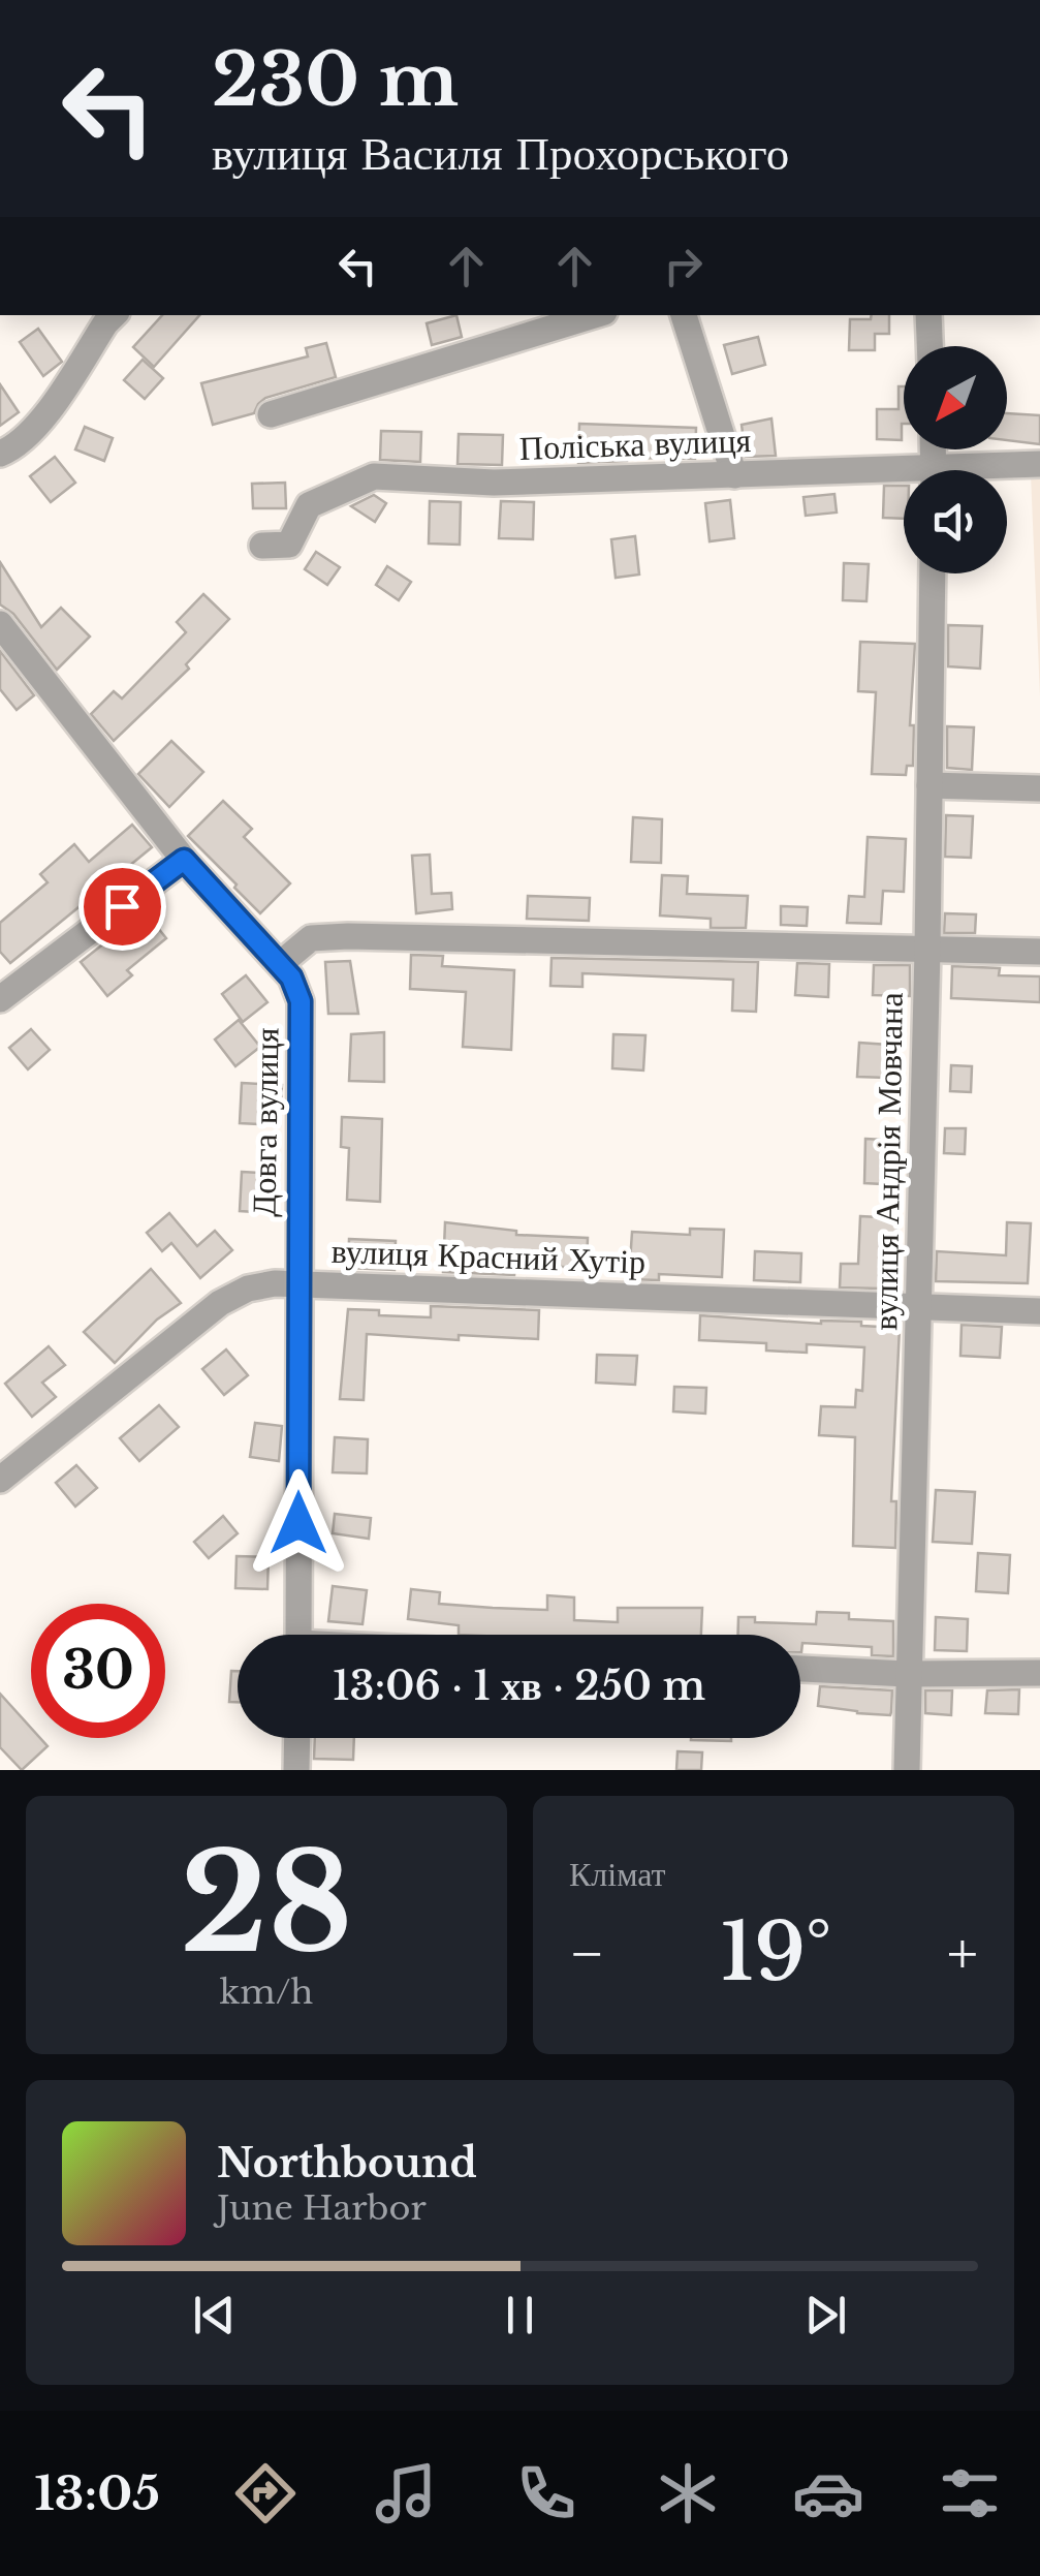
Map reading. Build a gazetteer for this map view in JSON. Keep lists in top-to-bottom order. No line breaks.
{"streets":{"street":["Поліська вулиця","Довга вулиця","вулиця Андрія Мовчана","вулиця Красний Хутір"]},"crossings":[["Довга вулиця","вулиця Красний Хутір"],["вулиця Андрія Мовчана","вулиця Красний Хутір"]],"north":"bottom left","page":{"turn":["230 m","вулиця Василя Прохорського"],"limit":"30","trip":"13:06 · 1 хв · 250 m","tile":[["28","km/h"],"Клімат"],"heat":["−","19°","+"],"song":["Northbound","June Harbor"],"tabs":"13:05"}}
